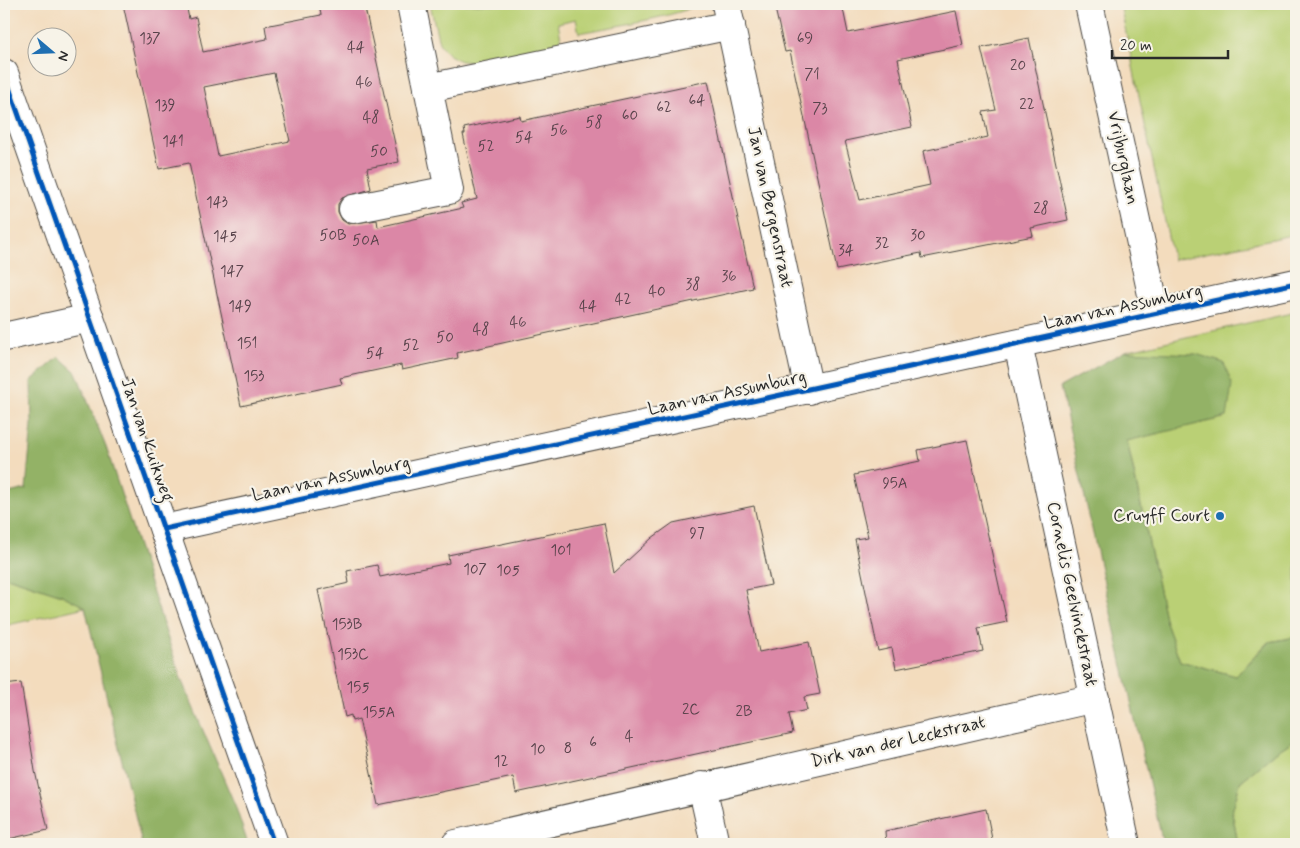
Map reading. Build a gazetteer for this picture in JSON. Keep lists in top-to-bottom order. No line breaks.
{"streets":{"street":["Vrijburglaan","Jan van Bergenstraat","Laan van Assumburg","Jan van Kuikweg","Cornelis Geelvinckstraat","Dirk van der Leckstraat"]},"crossings":[["Vrijburglaan","Laan van Assumburg"],["Jan van Bergenstraat","Laan van Assumburg"],["Laan van Assumburg","Jan van Kuikweg"],["Laan van Assumburg","Cornelis Geelvinckstraat"],["Cornelis Geelvinckstraat","Dirk van der Leckstraat"]],"places":["Cruyff Court"],"house_numbers":["137","69","44","20","71","46","64","22","139","62","73","60","48","58","56","54","141","52","50","143","28","50B","30","145","50A","32","34","147","36","38","40","42","149","44","46","48","50","151","52","54","153","95A","97","101","107","105","153B","153C","155","2C","2B","155A","4","6","8","10","12"],"scale_bar":"20 m","north":"right"}
